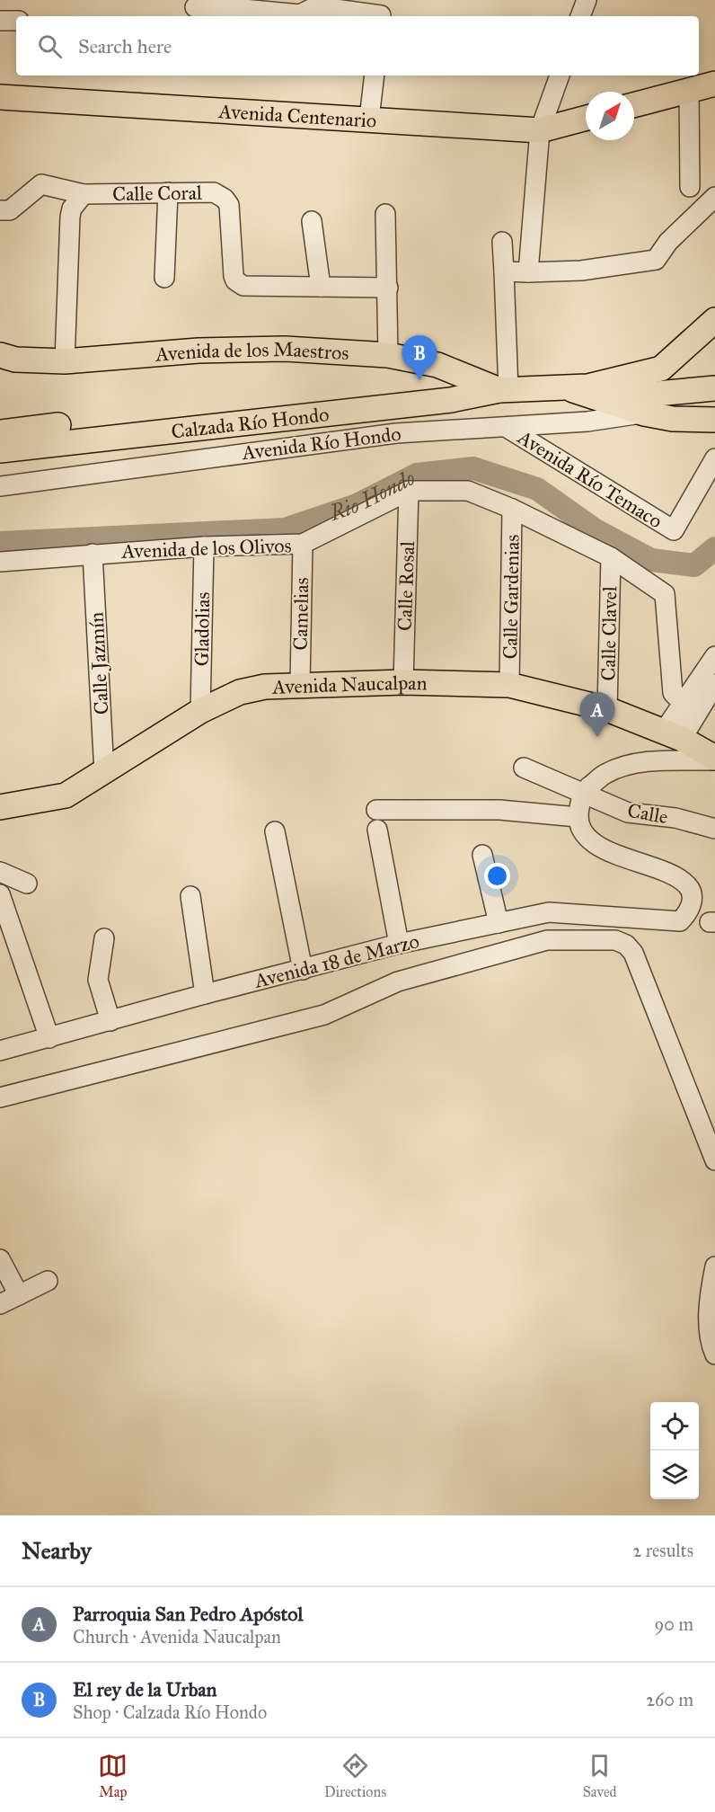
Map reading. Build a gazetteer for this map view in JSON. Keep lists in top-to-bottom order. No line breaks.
{"streets":{"main road":["Avenida Centenario","Avenida de los Maestros","Calzada Río Hondo","Avenida Naucalpan"],"street":["Calle Coral","Avenida Río Hondo","Avenida Río Temaco","Avenida de los Olivos","Calle Rosal","Calle Gardenias","Camelias","Gladolias","Calle Clavel","Calle Jazmín","Calle","Avenida 18 de Marzo"]},"crossings":[["Calle Coral","Avenida de los Maestros"],["Avenida de los Maestros","Calzada Río Hondo"],["Avenida Río Hondo","Avenida Río Temaco"],["Avenida de los Olivos","Calle Rosal"],["Avenida de los Olivos","Calle Gardenias"],["Avenida de los Olivos","Camelias"],["Avenida de los Olivos","Gladolias"],["Avenida de los Olivos","Calle Clavel"],["Avenida de los Olivos","Calle Jazmín"],["Calle Rosal","Avenida Naucalpan"],["Calle Gardenias","Avenida Naucalpan"],["Camelias","Avenida Naucalpan"],["Gladolias","Avenida Naucalpan"],["Calle Clavel","Avenida Naucalpan"],["Calle Jazmín","Avenida Naucalpan"]],"water":["Rio Hondo"],"north":"top right","page":{"search":"Search here","pins":["B","A"],"heading":["Nearby","2 results"],"list":[{"mark":"A","name":"Parroquia San Pedro Apóstol","note":"Church · Avenida Naucalpan","value":"90 m"},{"mark":"B","name":"El rey de la Urban","note":"Shop · Calzada Río Hondo","value":"260 m"}],"nav":["Map","Directions","Saved"]}}
